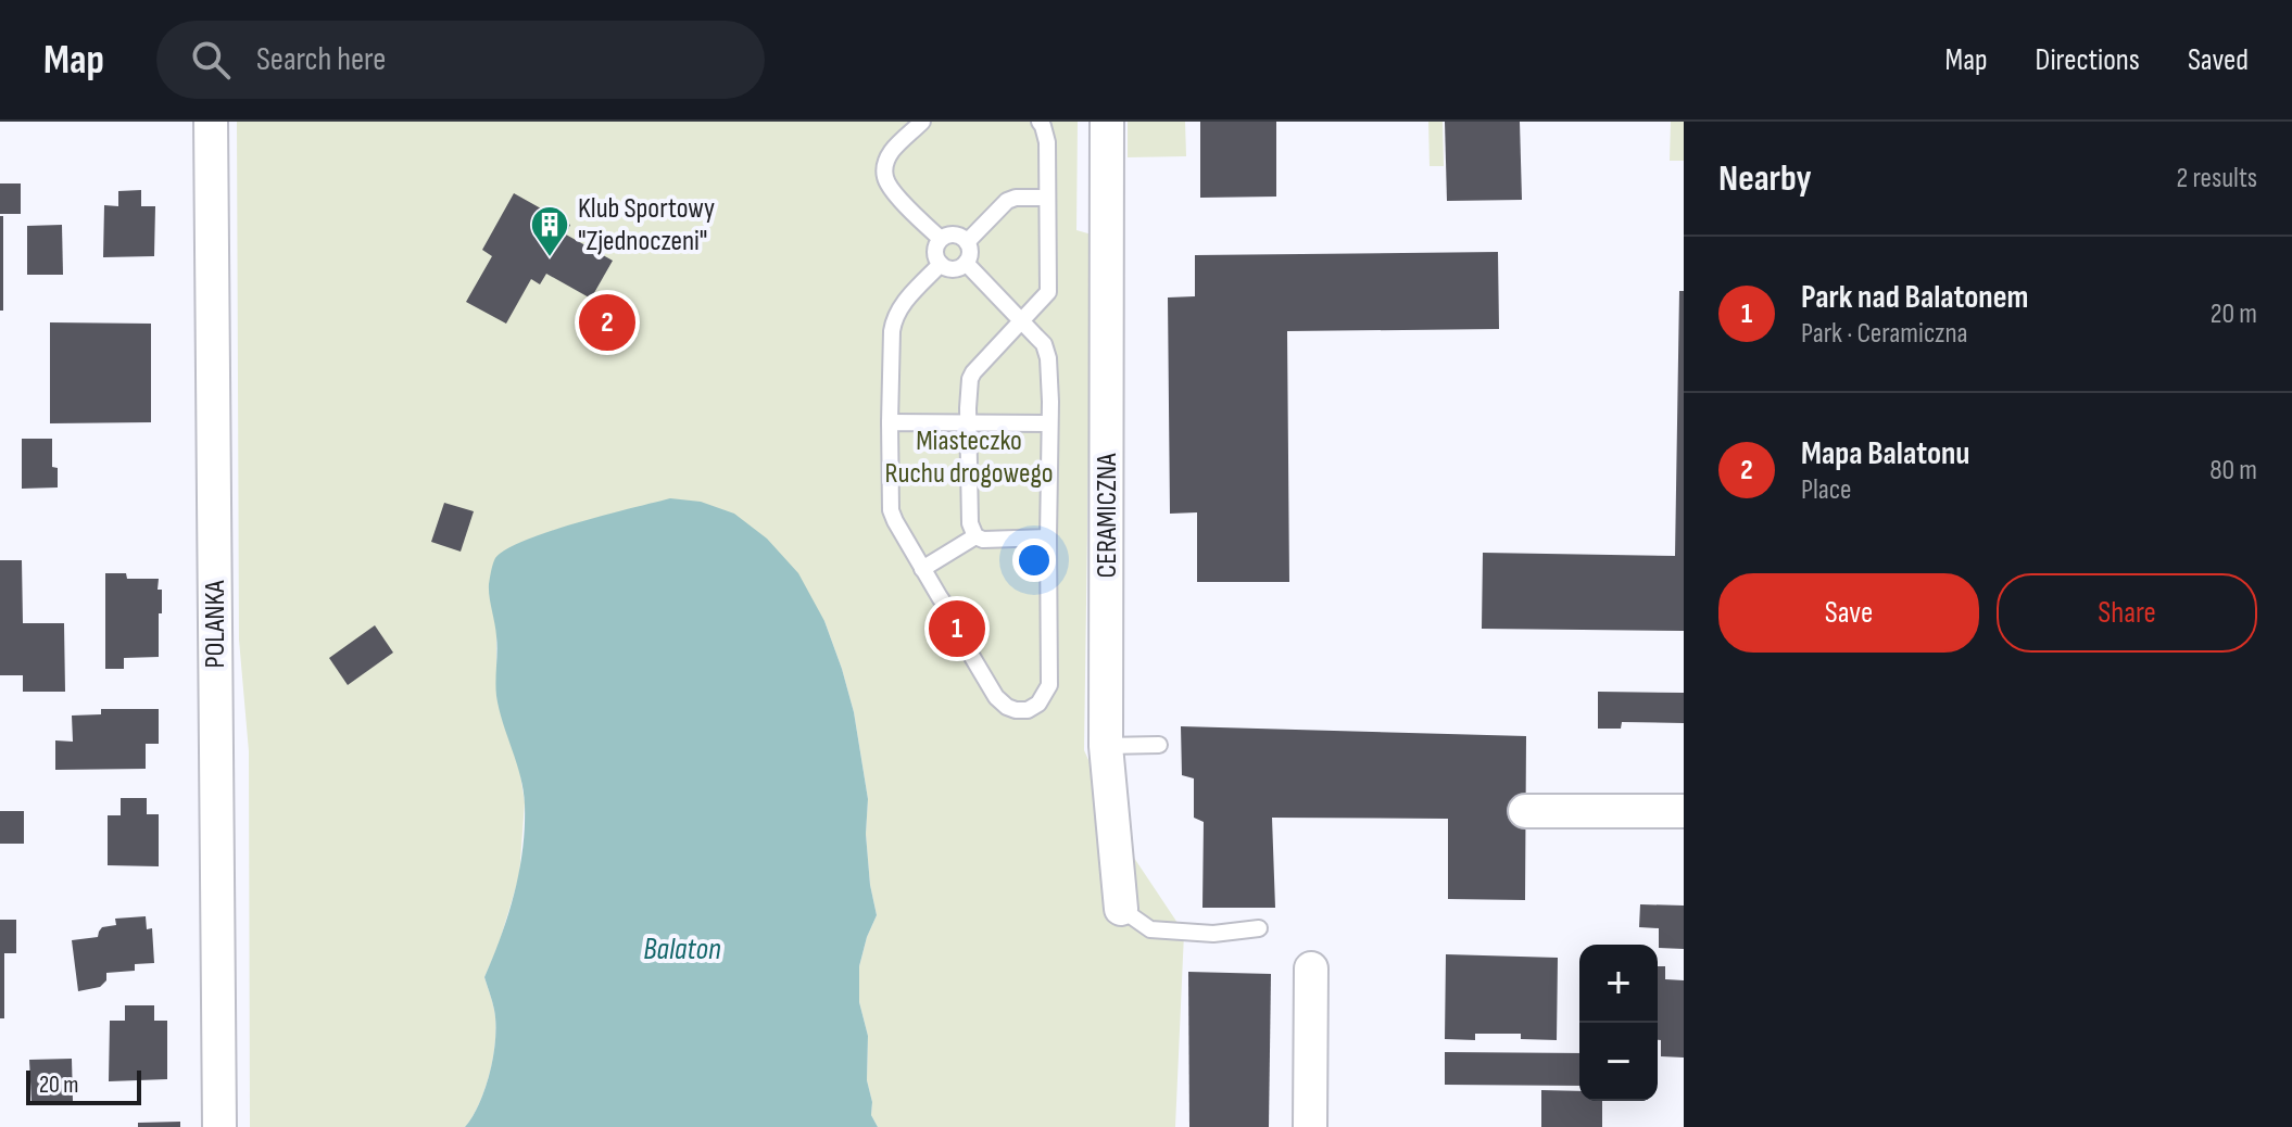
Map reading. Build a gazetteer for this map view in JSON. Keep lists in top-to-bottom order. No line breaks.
{"streets":{"street":["CERAMICZNA","POLANKA"]},"water":["Balaton"],"parks":["Miasteczko Ruchu drogowego"],"places":{"building":["Klub Sportowy \"Zjednoczeni\""]},"scale_bar":"20 m","page":{"header":"Map","search":"Search here","nav":["Map","Directions","Saved"],"heading":["Nearby","2 results"],"list":[{"mark":"1","name":"Park nad Balatonem","note":"Park · Ceramiczna","value":"20 m"},{"mark":"2","name":"Mapa Balatonu","note":"Place","value":"80 m"}],"pins":["2","1"],"buttons":["Save","Share"],"map_buttons":["+","−"],"scale":"20 m"}}
